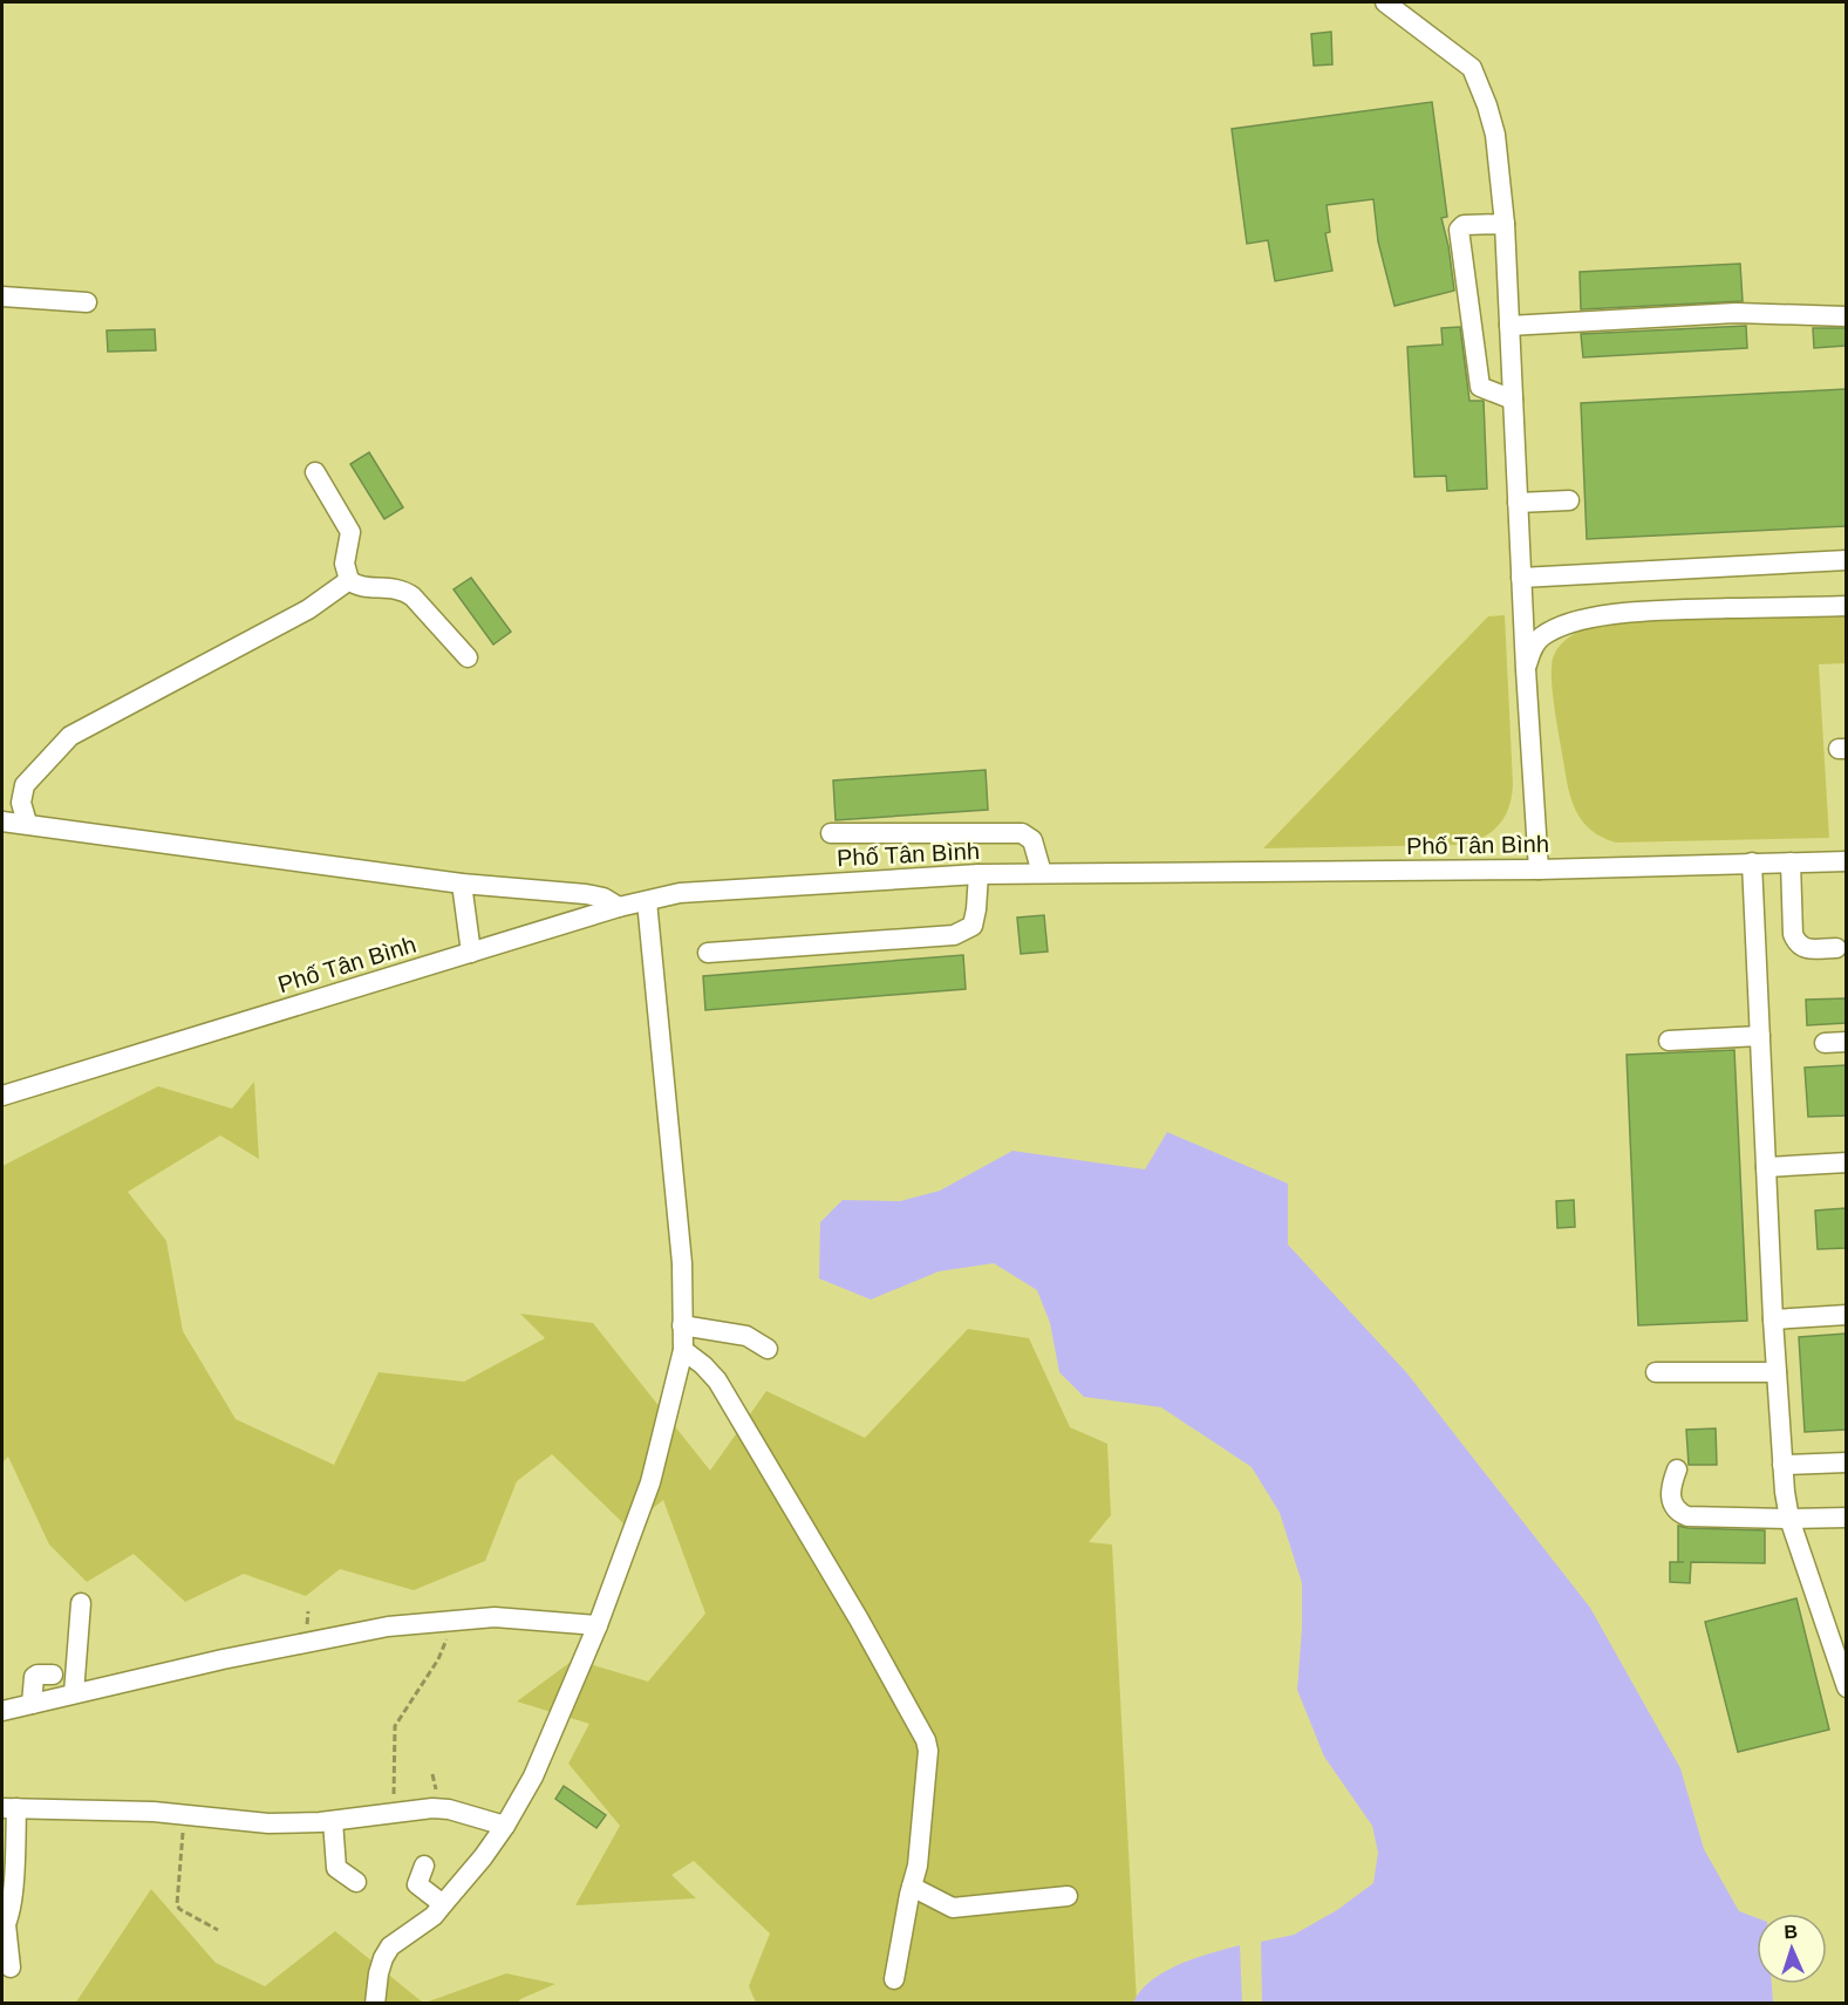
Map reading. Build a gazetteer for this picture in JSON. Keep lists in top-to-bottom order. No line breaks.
{"streets":{"street":["Phố Tân Bình"]},"north":"top"}
